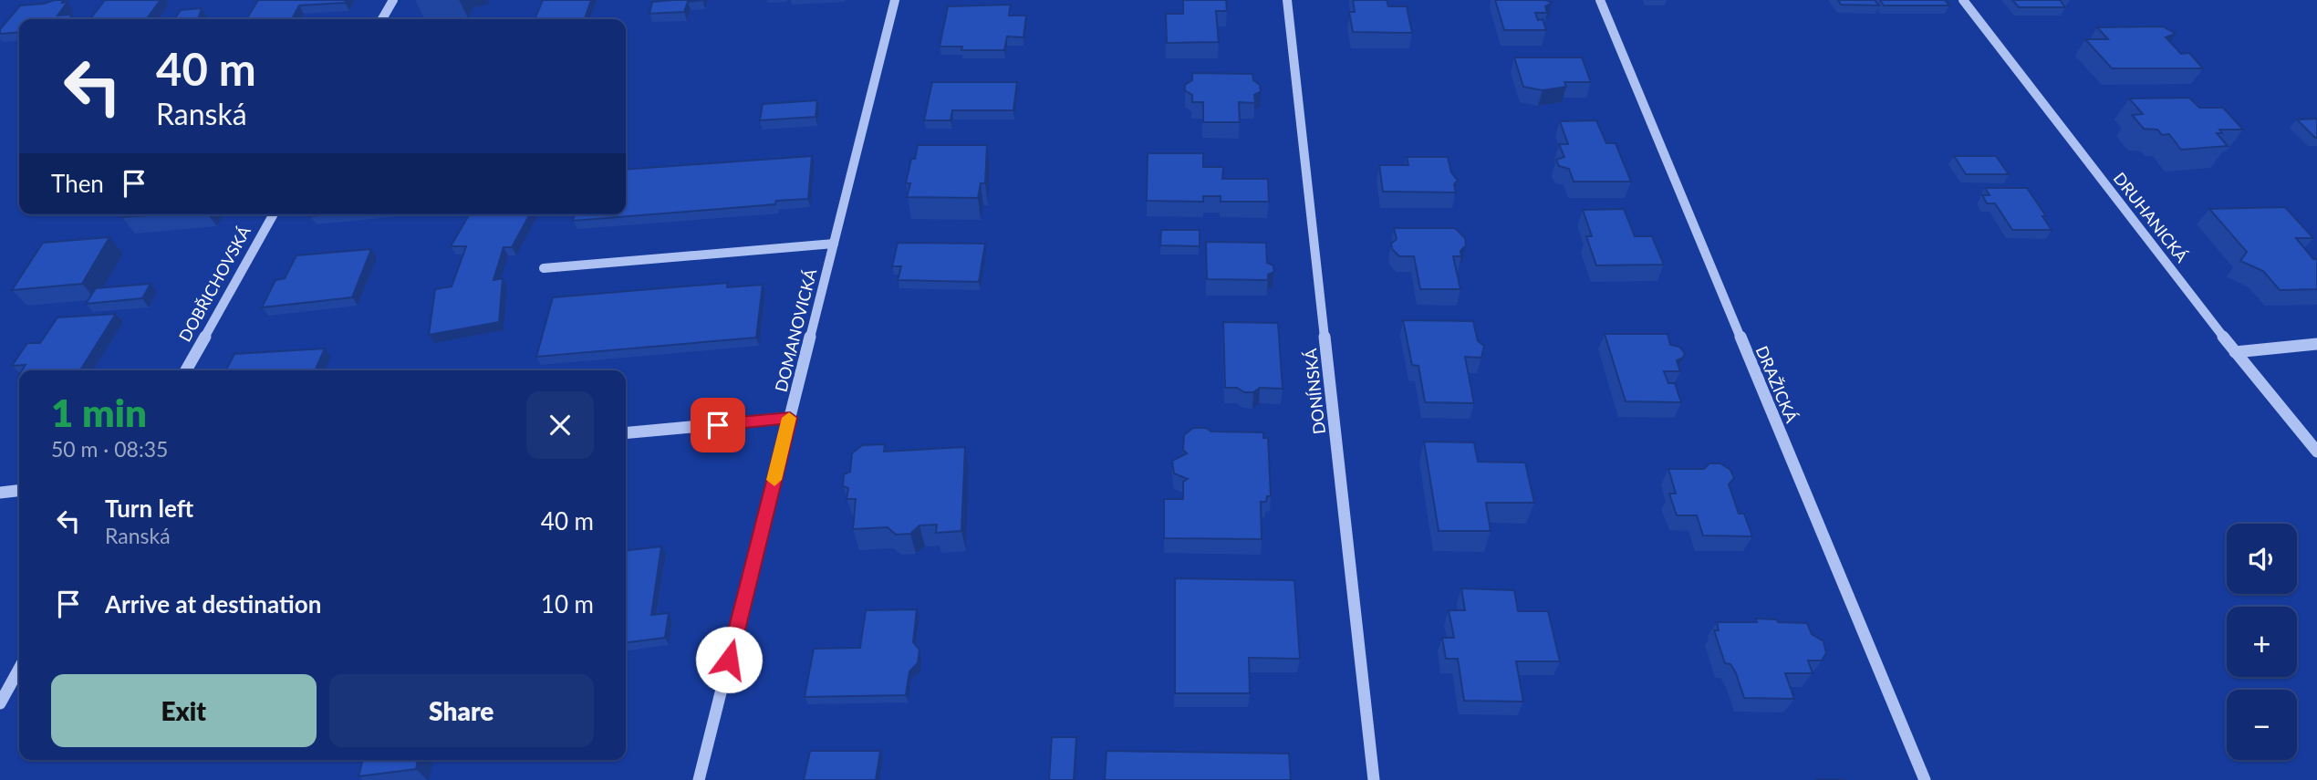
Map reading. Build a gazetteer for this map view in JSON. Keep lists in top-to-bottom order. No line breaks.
{"streets":{"street":["DRUHANICKÁ","DOBŘICHOVSKÁ","DOMANOVICKÁ","DRAŽICKÁ","DONÍNSKÁ"]},"page":{"turn":["40 m","Ranská"],"then":"Then","heading":["1 min","50 m · 08:35"],"list":[{"name":"Turn left","note":"Ranská","value":"40 m"},{"name":"Arrive at destination","value":"10 m"}],"map_buttons":["+","−"],"buttons":["Exit","Share"]}}
